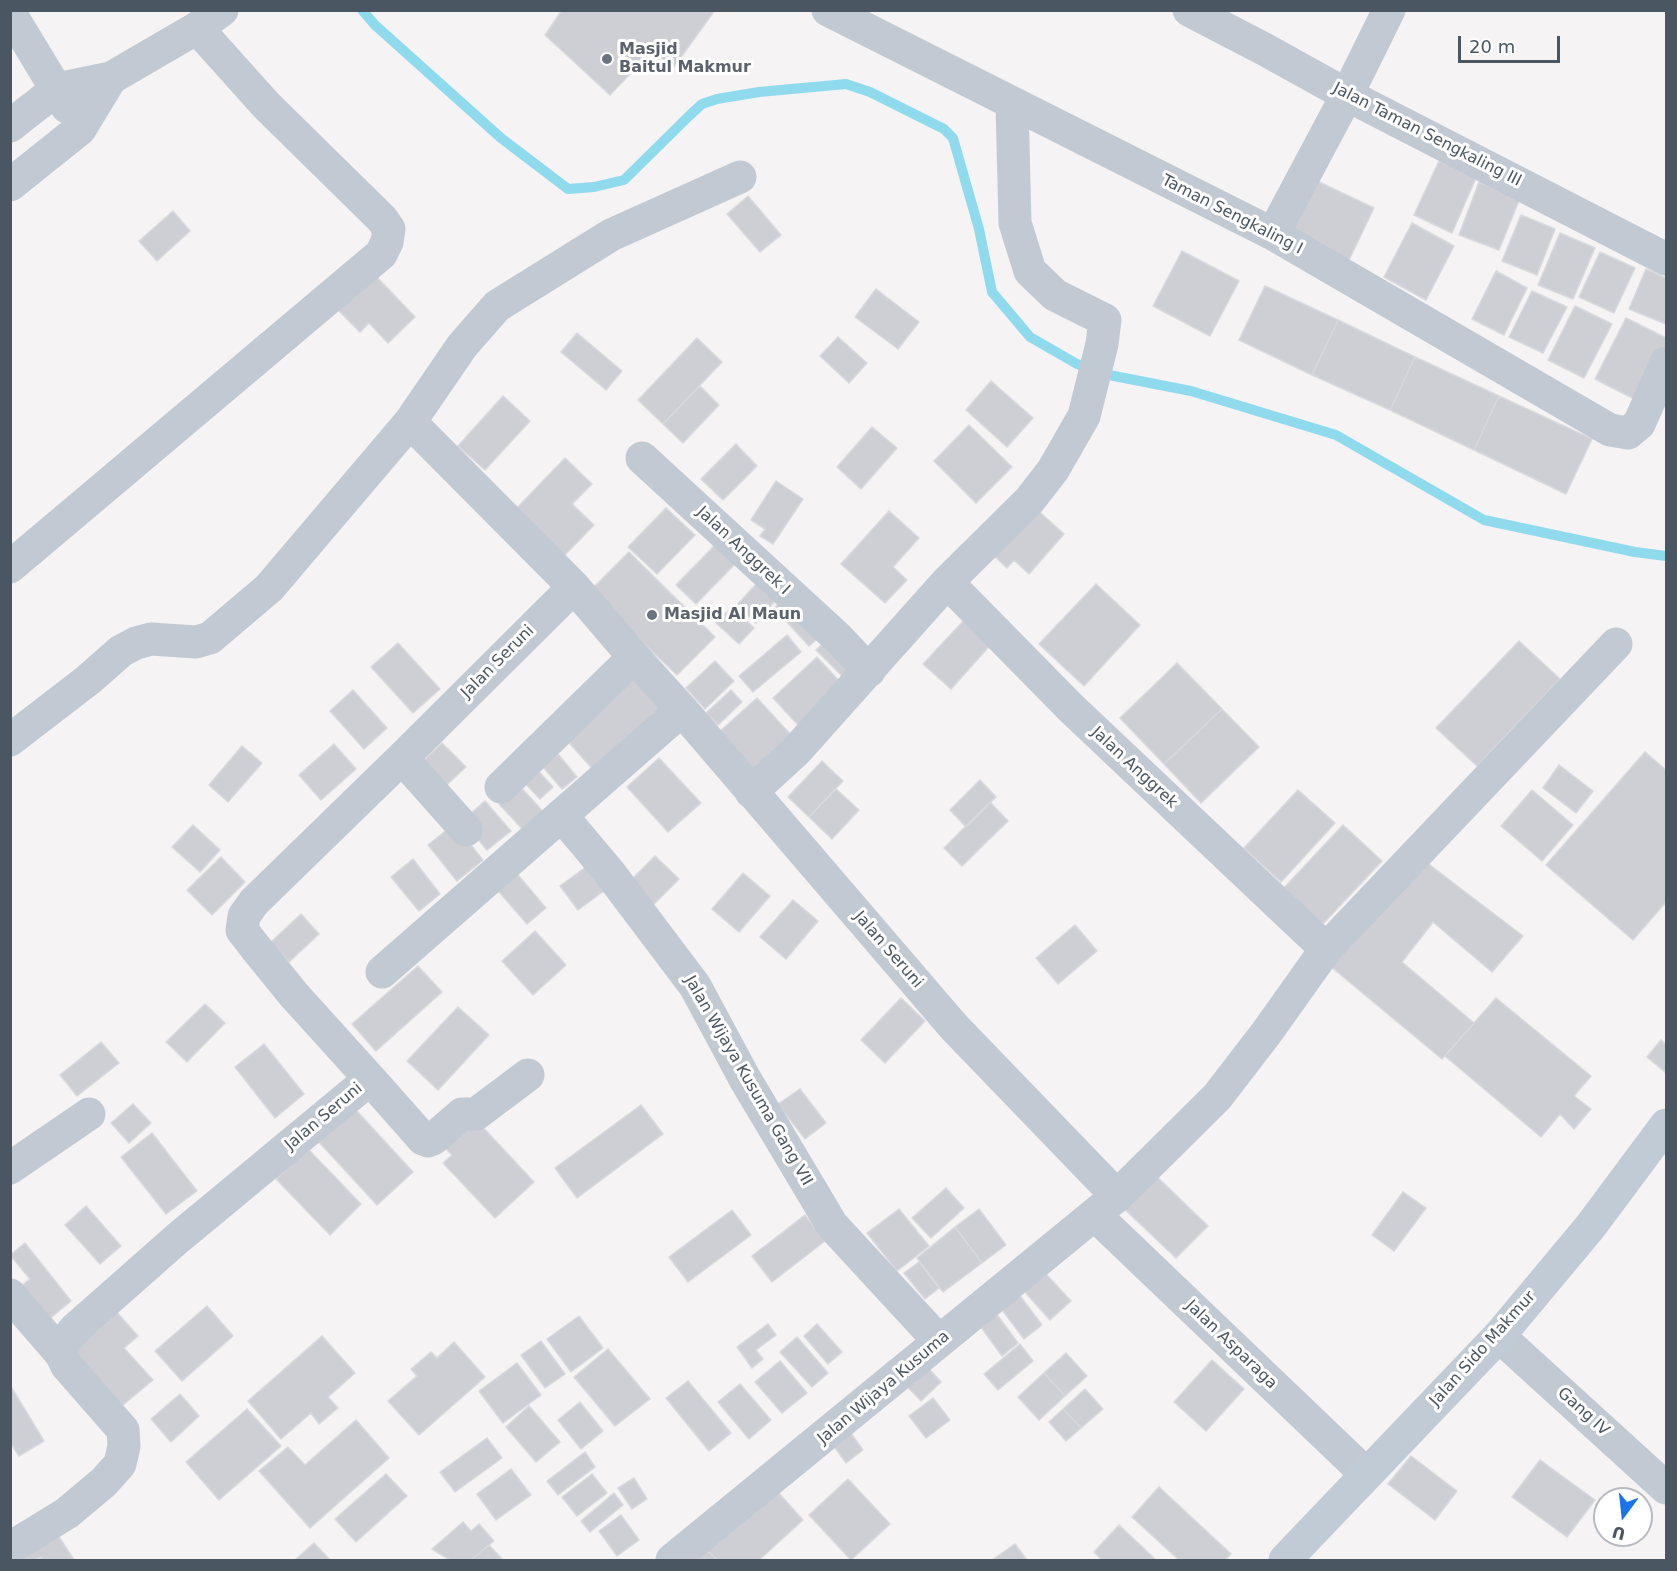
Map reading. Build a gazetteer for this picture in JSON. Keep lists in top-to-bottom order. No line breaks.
{"streets":{"main road":["Jalan Sido Makmur"],"street":["Jalan Taman Sengkaling III","Taman Sengkaling I","Jalan Anggrek I","Jalan Seruni","Jalan Anggrek","Jalan Wijaya Kusuma Gang VII","Jalan Asparaga","Jalan Wijaya Kusuma","Gang IV"]},"crossings":[["Jalan Seruni","Jalan Asparaga"],["Jalan Seruni","Jalan Wijaya Kusuma"],["Jalan Anggrek","Jalan Wijaya Kusuma"],["Jalan Wijaya Kusuma Gang VII","Jalan Wijaya Kusuma"],["Jalan Asparaga","Jalan Sido Makmur"],["Jalan Asparaga","Jalan Wijaya Kusuma"],["Jalan Sido Makmur","Gang IV"]],"places":["Masjid Baitul Makmur","Masjid Al Maun"],"scale_bar":"20 m","north":"bottom"}
